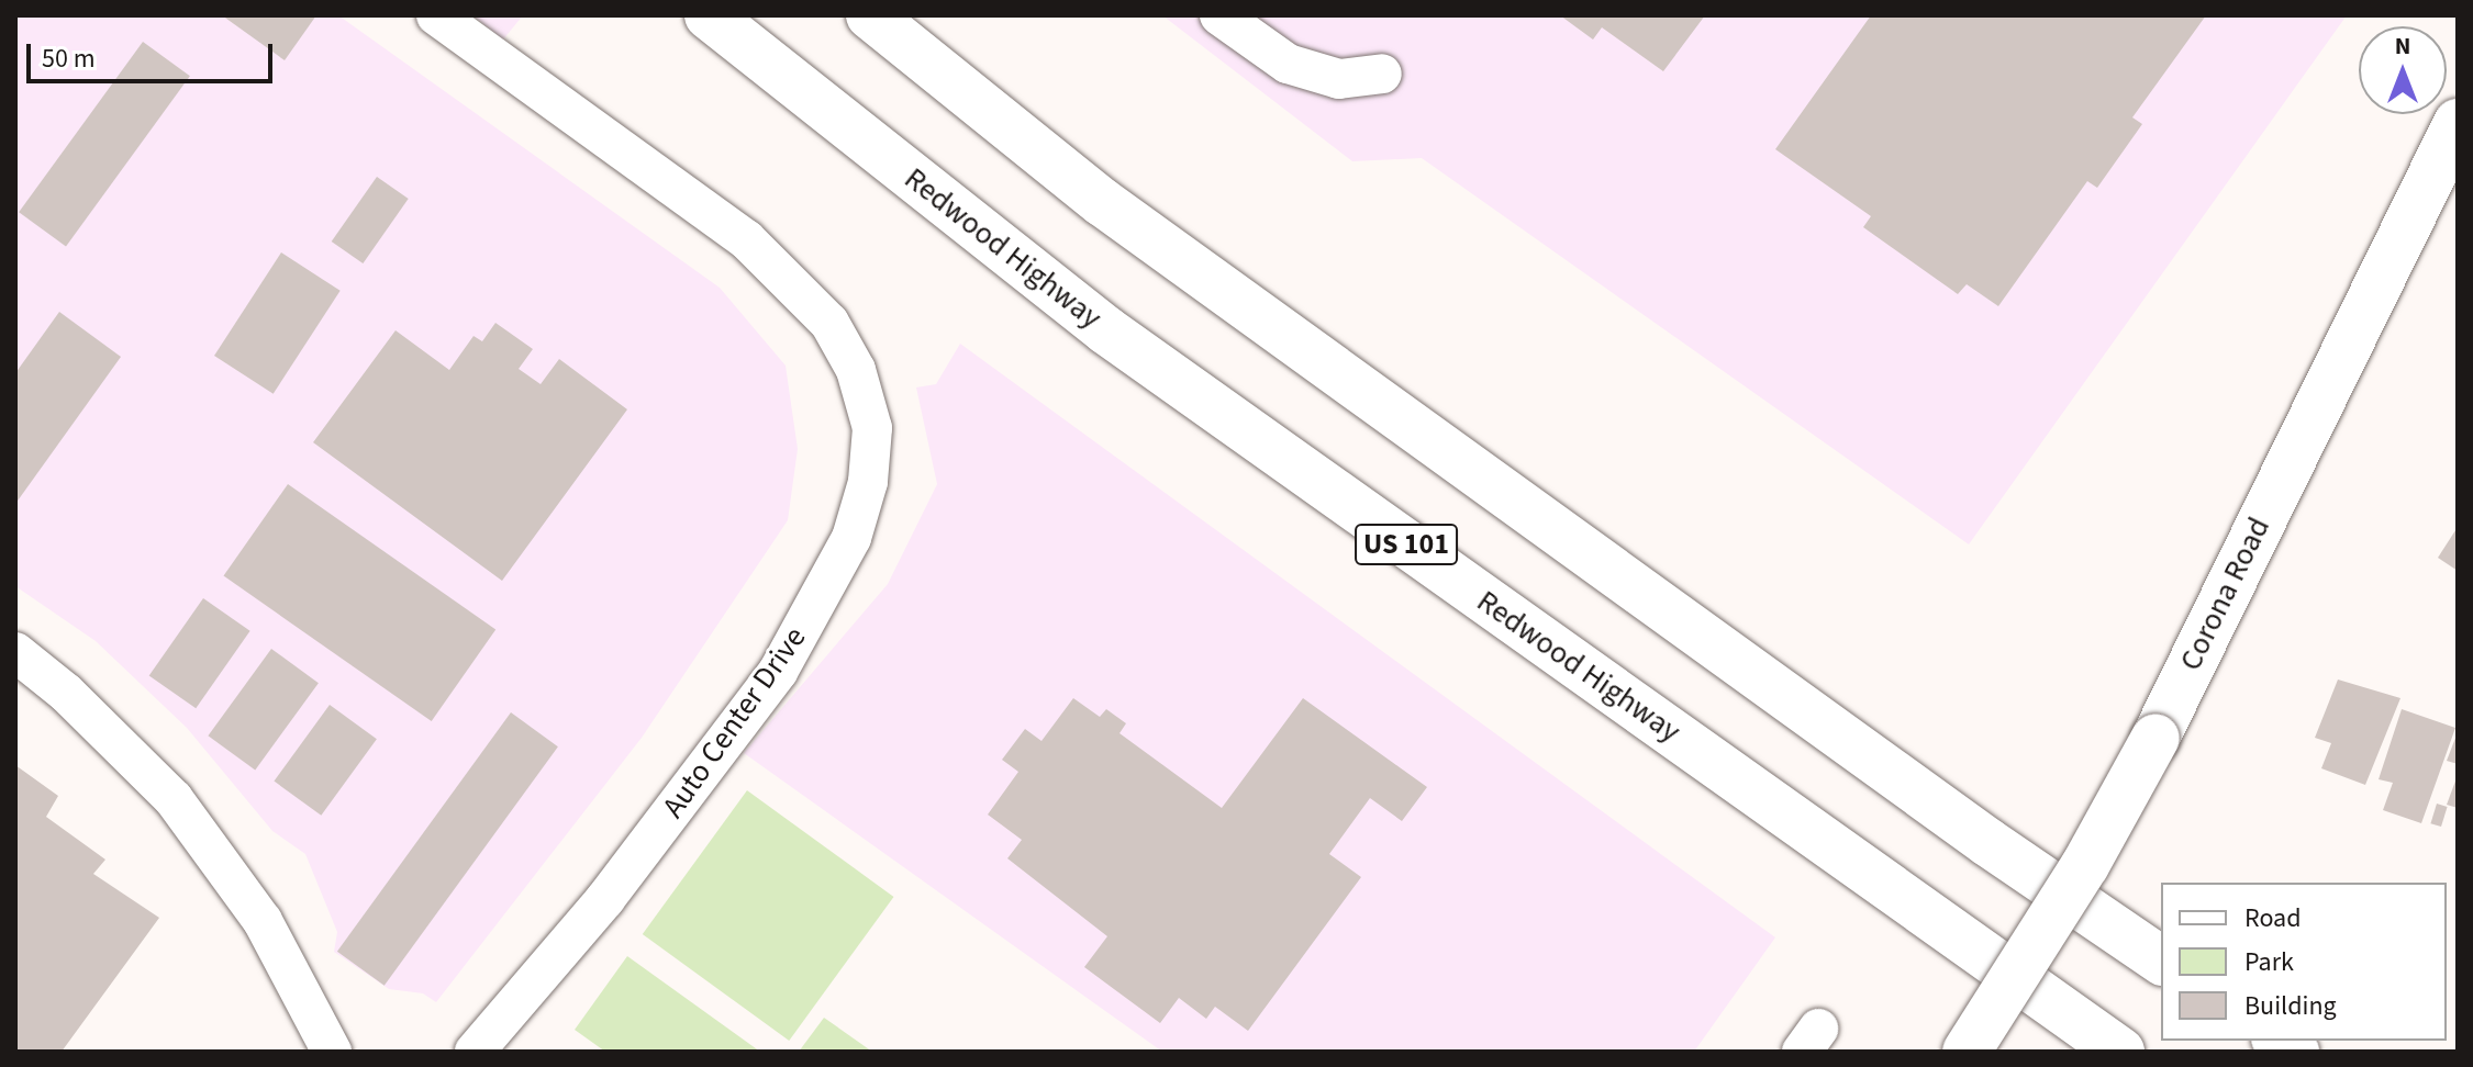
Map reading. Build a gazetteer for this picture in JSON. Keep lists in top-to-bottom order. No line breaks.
{"streets":{"main road":["Redwood Highway","US 101","Corona Road"],"street":["Auto Center Drive"]},"legend":["Road","Park","Building"],"scale_bar":"50 m","north":"top"}
